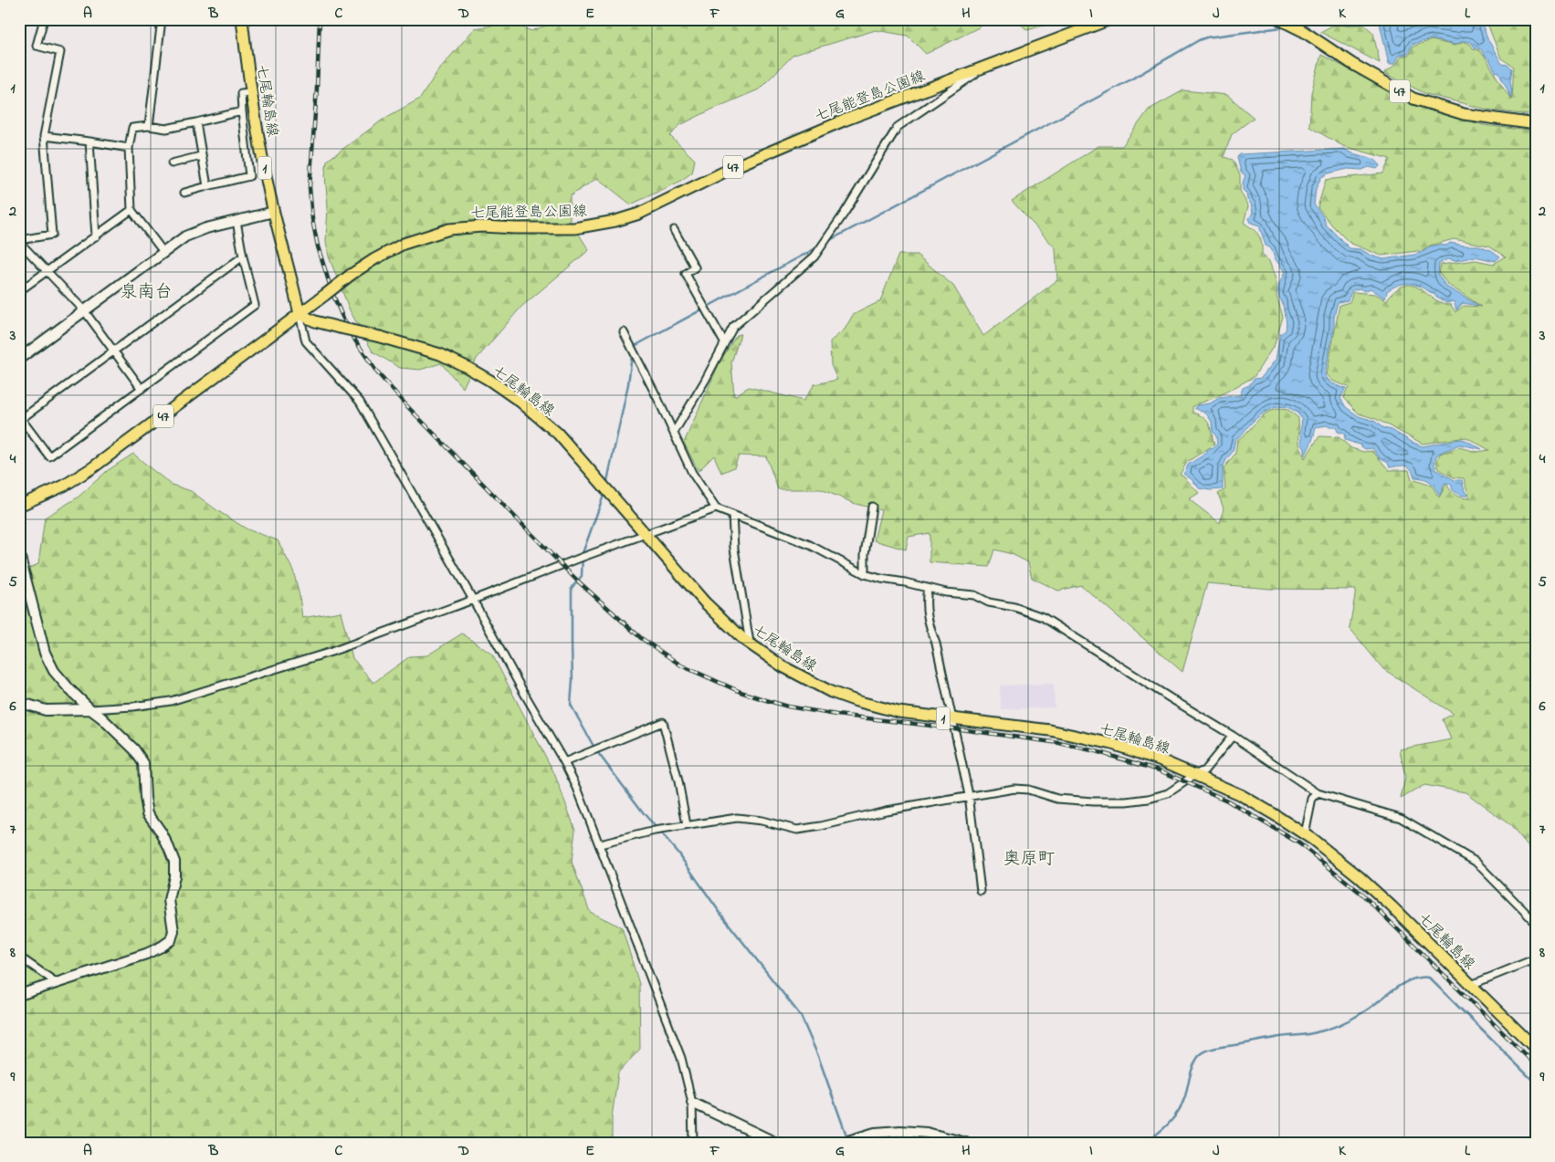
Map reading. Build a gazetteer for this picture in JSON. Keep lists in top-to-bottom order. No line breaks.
{"streets":{"main road":["47","七尾能登島公園線","七尾輪島線","1"]},"crossings":[["七尾能登島公園線","七尾輪島線"]],"districts":["泉南台","奥原町"],"grid":{"columns":["A","B","C","D","E","F","G","H","I","J","K","L"],"rows":["1","2","3","4","5","6","7","8","9"]}}
